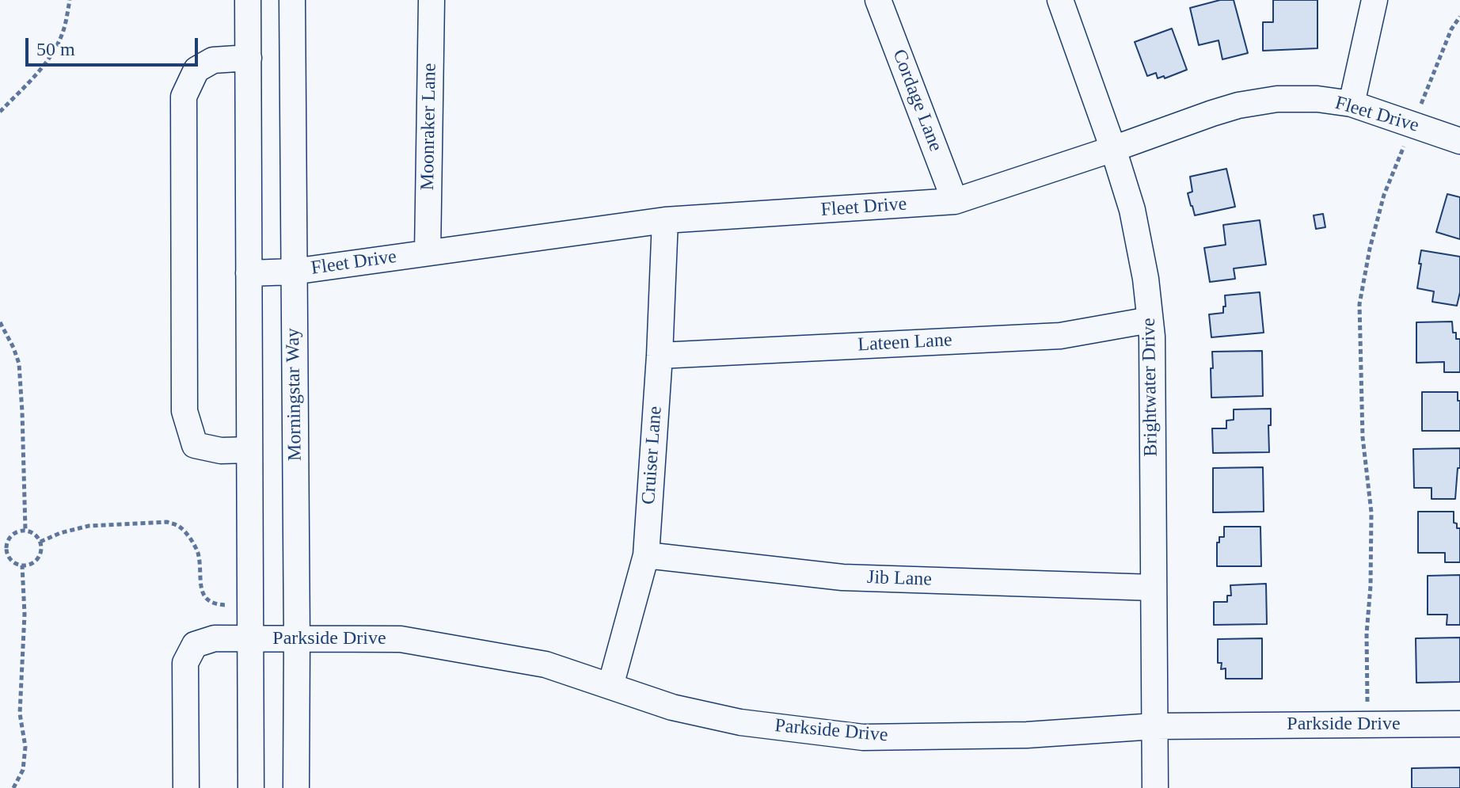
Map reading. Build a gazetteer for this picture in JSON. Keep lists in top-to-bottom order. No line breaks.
{"streets":{"street":["Cordage Lane","Fleet Drive","Moonraker Lane","Lateen Lane","Brightwater Drive","Morningstar Way","Cruiser Lane","Jib Lane","Parkside Drive"]},"crossings":[["Cordage Lane","Fleet Drive"],["Fleet Drive","Moonraker Lane"],["Fleet Drive","Brightwater Drive"],["Fleet Drive","Morningstar Way"],["Fleet Drive","Cruiser Lane"],["Lateen Lane","Brightwater Drive"],["Lateen Lane","Cruiser Lane"],["Brightwater Drive","Jib Lane"],["Brightwater Drive","Parkside Drive"],["Morningstar Way","Parkside Drive"],["Cruiser Lane","Jib Lane"],["Cruiser Lane","Parkside Drive"]],"scale_bar":"50 m"}
